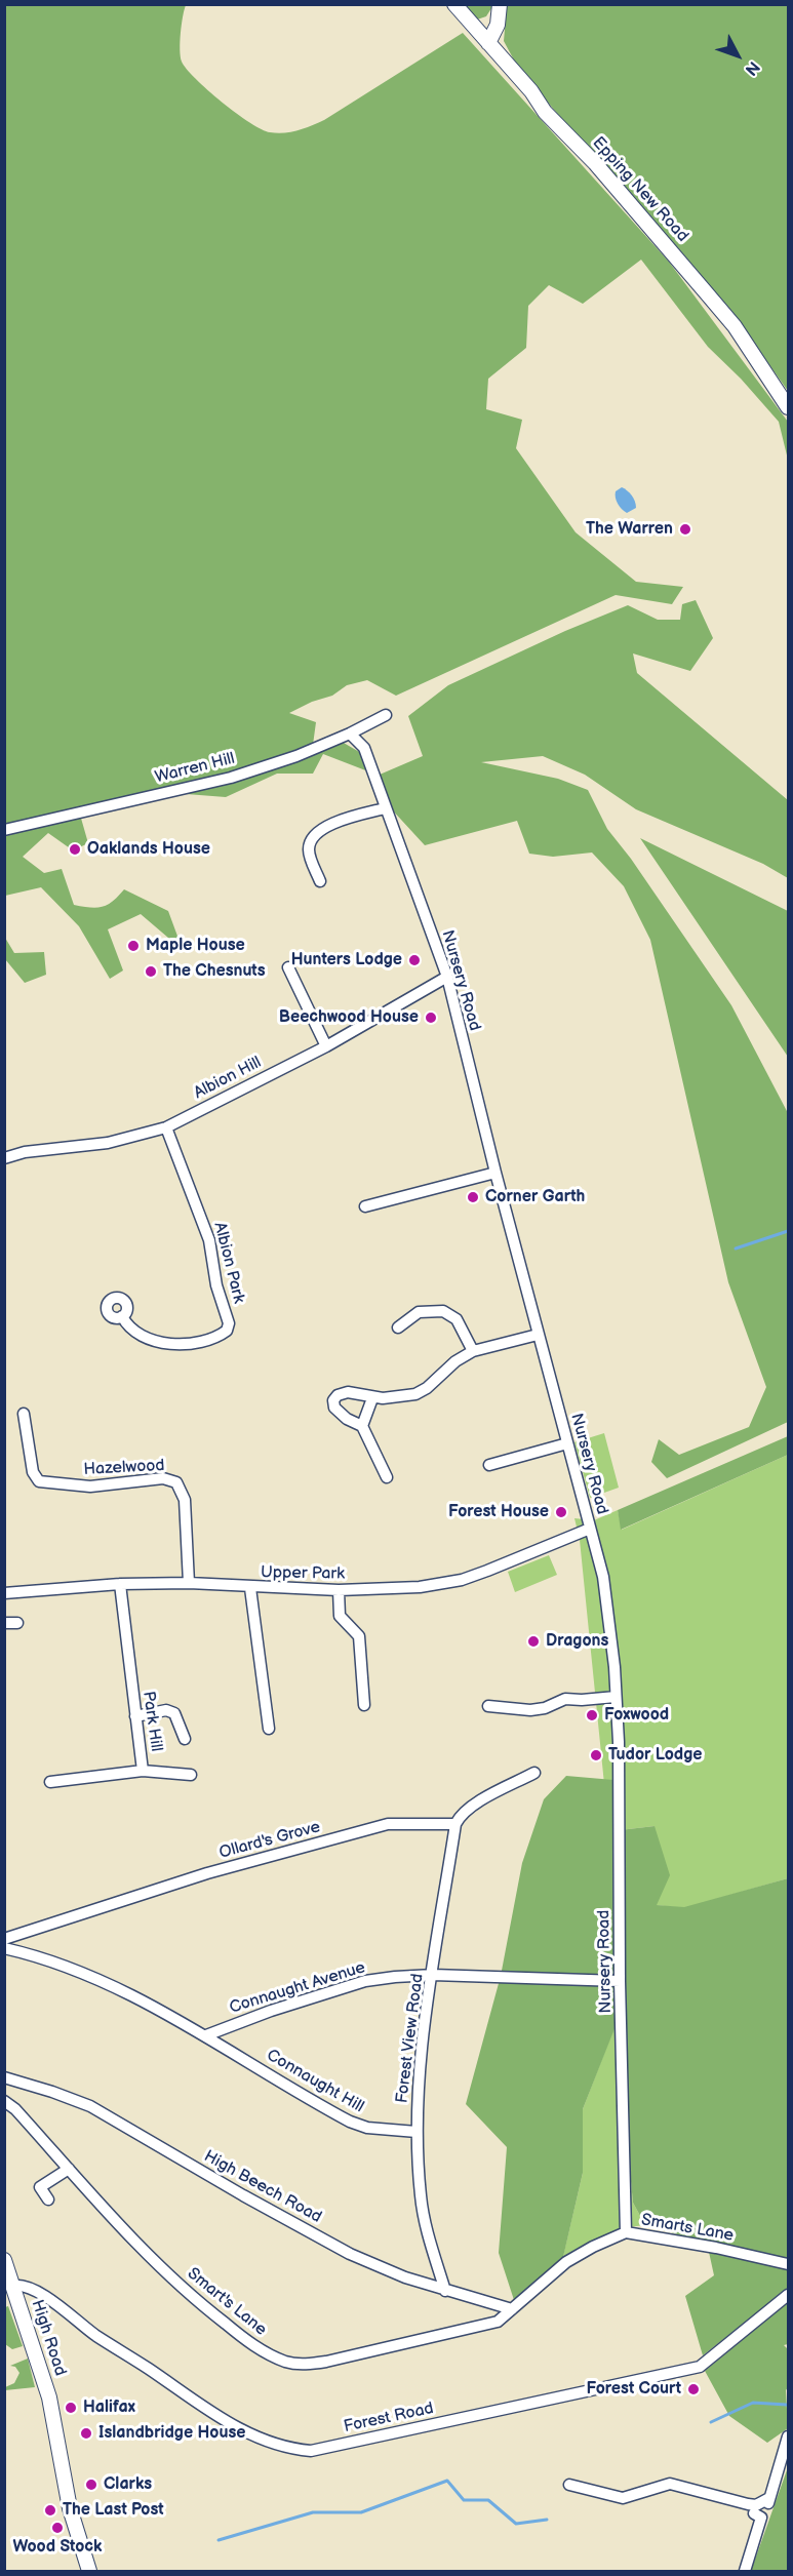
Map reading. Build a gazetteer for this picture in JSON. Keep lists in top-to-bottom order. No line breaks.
{"streets":{"main road":["Epping New Road","High Road"],"street":["Warren Hill","Nursery Road","Albion Hill","Albion Park","Hazelwood","Upper Park","Park Hill","Ollard's Grove","Connaught Avenue","Forest View Road","Connaught Hill","High Beech Road","Smarts Lane","Smart's Lane","Forest Road"]},"crossings":[["Warren Hill","Nursery Road"],["Nursery Road","Albion Hill"],["Nursery Road","Upper Park"],["Nursery Road","Connaught Avenue"],["Nursery Road","Smarts Lane"],["Albion Hill","Albion Park"],["Hazelwood","Upper Park"],["Upper Park","Park Hill"],["Ollard's Grove","Forest View Road"],["Connaught Avenue","Forest View Road"],["Connaught Avenue","Connaught Hill"],["Forest View Road","Connaught Hill"],["Forest View Road","High Beech Road"],["High Beech Road","Smarts Lane"],["Smarts Lane","Smart's Lane"],["High Road","Forest Road"]],"places":["The Warren","Oaklands House","Maple House","Hunters Lodge","The Chesnuts","Beechwood House","Corner Garth","Forest House","Dragons","Foxwood","Tudor Lodge","Forest Court","Halifax","Islandbridge House","Clarks","The Last Post","Wood Stock"],"north":"bottom right"}
